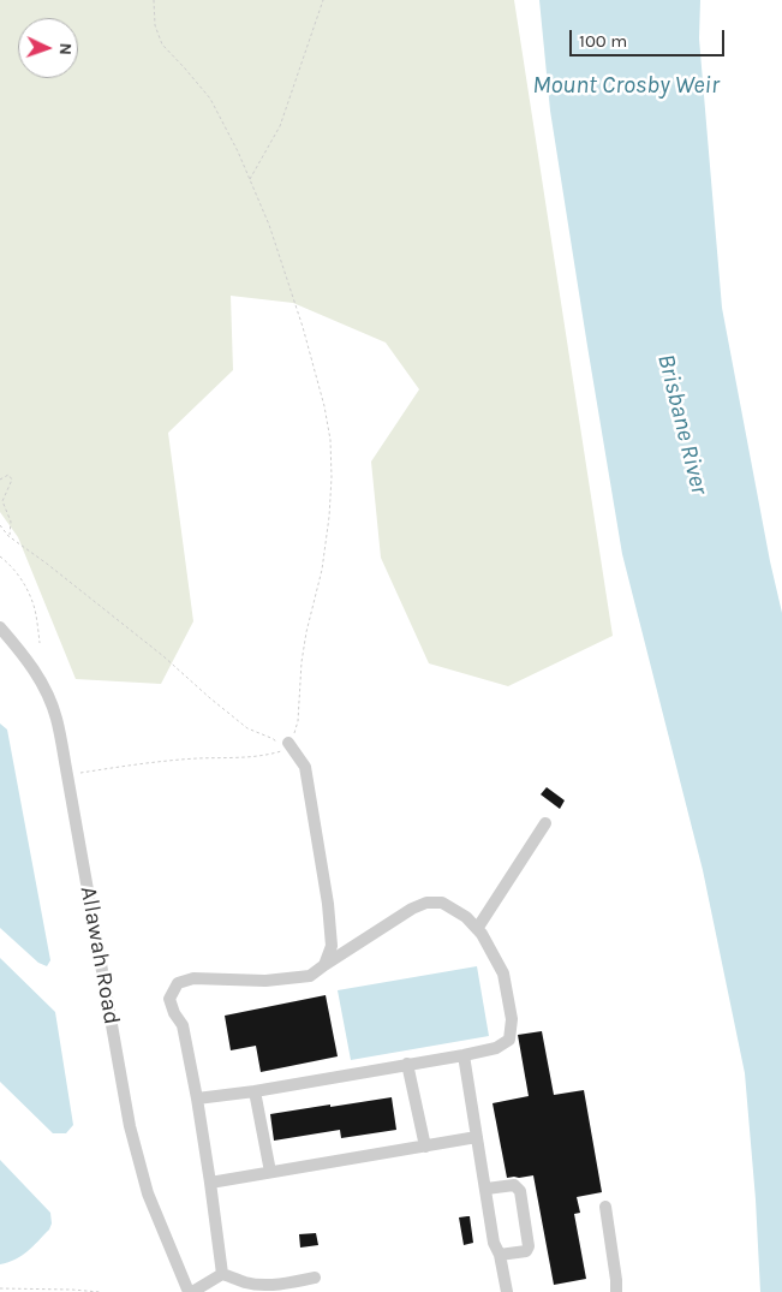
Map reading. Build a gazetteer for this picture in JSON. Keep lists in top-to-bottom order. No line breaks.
{"streets":{"street":["Allawah Road"]},"water":["Mount Crosby Weir","Brisbane River"],"scale_bar":"100 m","north":"right"}
